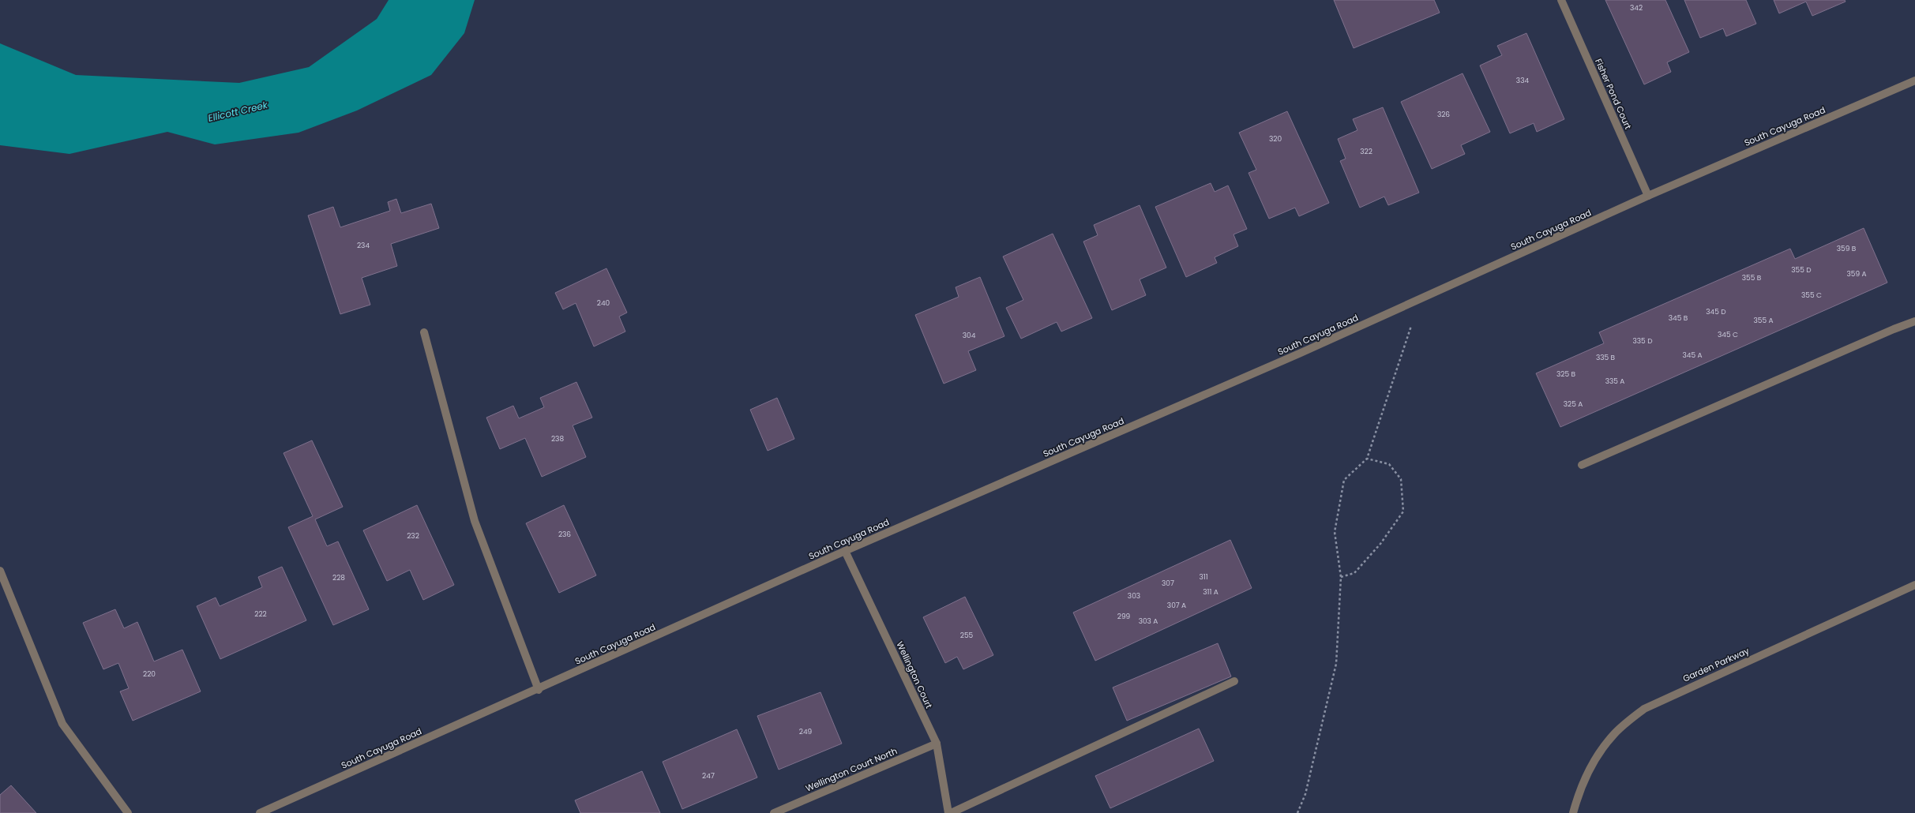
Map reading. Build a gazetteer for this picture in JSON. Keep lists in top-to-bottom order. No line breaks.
{"streets":{"street":["Fisher Pond Court","South Cayuga Road","Garden Parkway","Wellington Court","Wellington Court North"]},"crossings":[["Fisher Pond Court","South Cayuga Road"],["South Cayuga Road","Wellington Court"],["Wellington Court","Wellington Court North"]],"water":["Ellicott Creek"],"house_numbers":["342","334","326","320","322","234","359 B","355 D","359 A","355 B","355 C","240","345 D","345 B","355 A","345 C","304","335 D","345 A","335 B","325 B","335 A","325 A","238","236","232","311","228","307","311 A","303","307 A","222","299","303 A","255","220","249","247"]}
